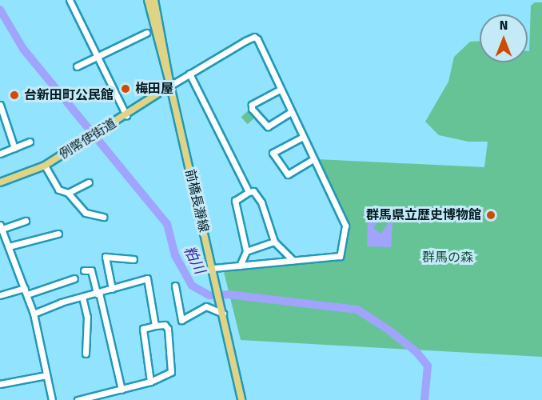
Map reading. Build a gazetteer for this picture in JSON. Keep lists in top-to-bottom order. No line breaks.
{"streets":{"main road":["例幣使街道","前橋長瀞線"]},"crossings":[["例幣使街道","前橋長瀞線"]],"water":["粕川"],"parks":["群馬の森"],"places":["梅田屋","台新田町公民館","群馬県立歴史博物館"],"north":"top"}
